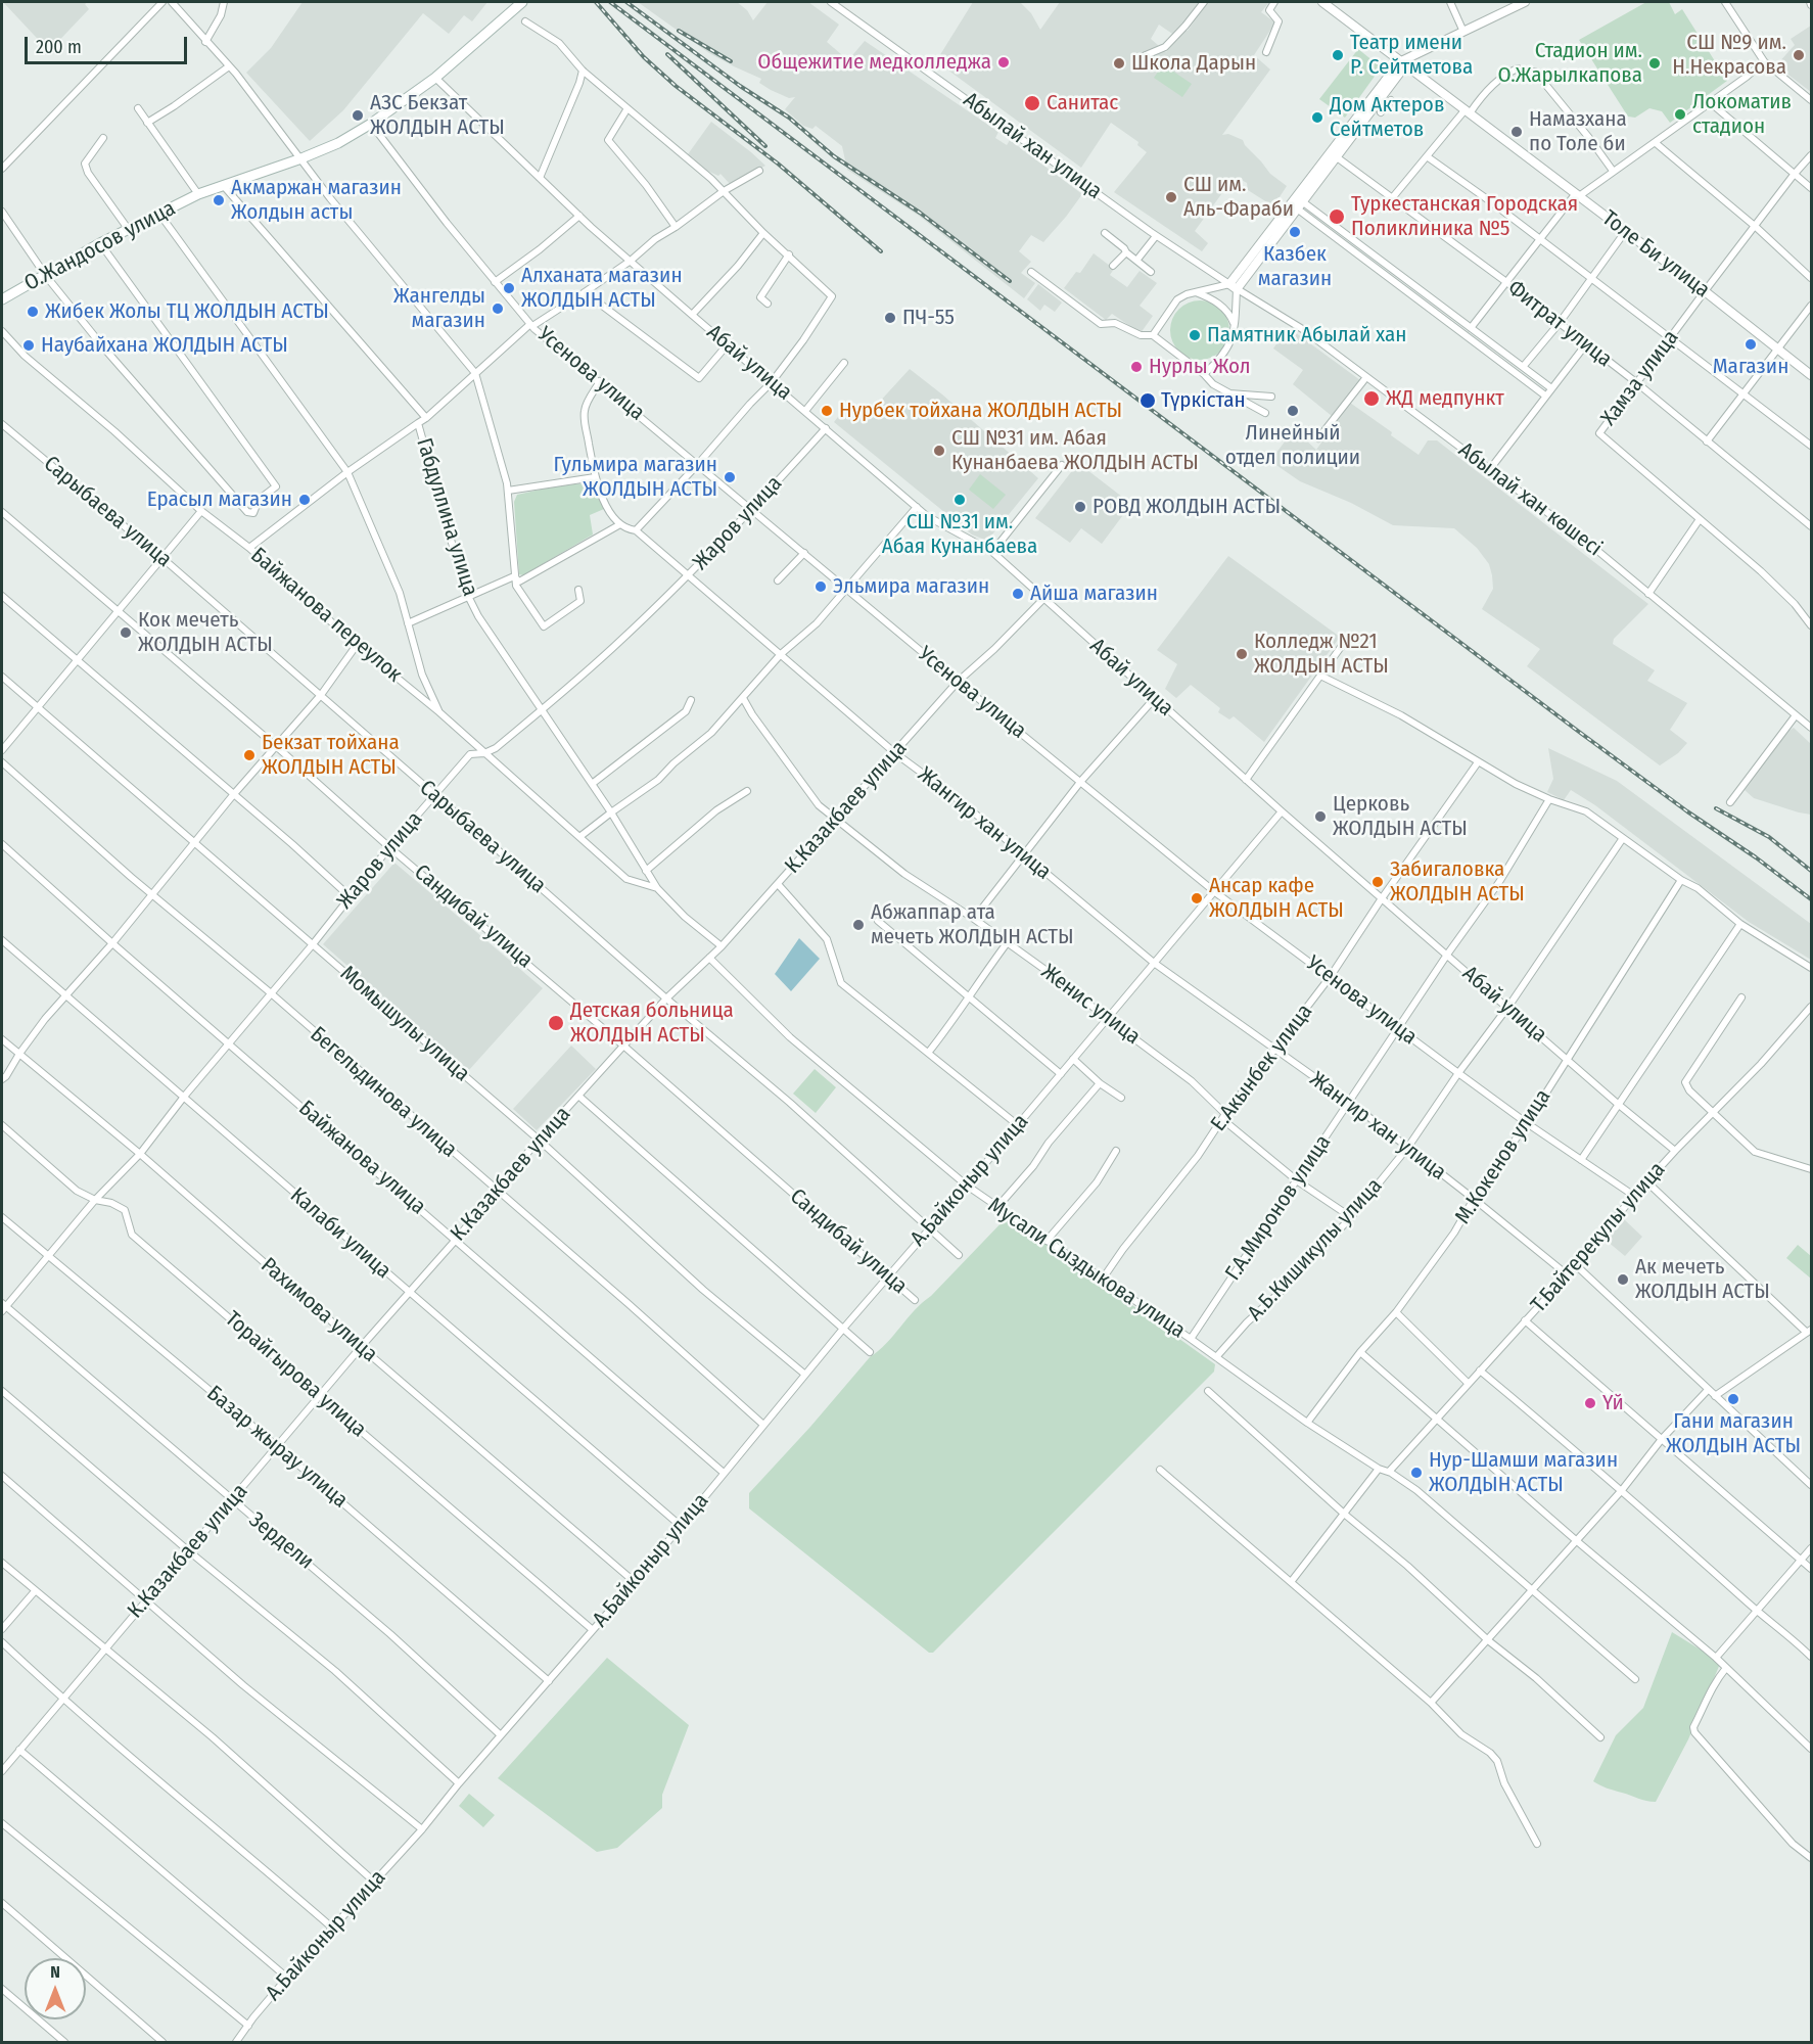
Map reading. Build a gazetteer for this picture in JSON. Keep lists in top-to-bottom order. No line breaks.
{"streets":{"main road":["О.Жандосов улица"],"street":["Абылай хан улица","Толе Би улица","Фитрат улица","Абай улица","Усенова улица","Хамза улица","Абылай хан көшесі","Сарыбаева улица","Габдуллина улица","Жаров улица","Байжанова переулок","К.Казакбаев улица","Жангир хан улица","Сандибай улица","Женис улица","Момышулы улица","Е.Акынбек улица","Бегельдинова улица","М.Кокенов улица","Байжанова улица","А.Байконыр улица","Г.А.Миронов улица","Калаби улица","Т.Байтерекулы улица","А.Б.Кишикулы улица","Мусали Сыздыкова улица","Рахимова улица","Торайгырова улица","Базар жырау улица","Зердели"]},"crossings":[["Абылай хан улица","Абылай хан көшесі"],["О.Жандосов улица","Абай улица"],["О.Жандосов улица","Усенова улица"],["О.Жандосов улица","Габдуллина улица"],["Толе Би улица","Хамза улица"],["Фитрат улица","Хамза улица"],["Абай улица","Жаров улица"],["Абай улица","К.Казакбаев улица"],["Абай улица","Е.Акынбек улица"],["Абай улица","М.Кокенов улица"],["Абай улица","А.Байконыр улица"],["Абай улица","Г.А.Миронов улица"],["Абай улица","Т.Байтерекулы улица"],["Абай улица","А.Б.Кишикулы улица"],["Усенова улица","Жаров улица"],["Усенова улица","К.Казакбаев улица"],["Усенова улица","Е.Акынбек улица"],["Усенова улица","М.Кокенов улица"],["Усенова улица","А.Байконыр улица"],["Усенова улица","Г.А.Миронов улица"],["Усенова улица","Т.Байтерекулы улица"],["Усенова улица","А.Б.Кишикулы улица"],["Сарыбаева улица","Жаров улица"],["Сарыбаева улица","К.Казакбаев улица"],["Сарыбаева улица","А.Байконыр улица"],["Габдуллина улица","Жаров улица"],["Габдуллина улица","Байжанова переулок"],["Габдуллина улица","К.Казакбаев улица"],["Жаров улица","Байжанова переулок"],["Жаров улица","Жангир хан улица"],["Жаров улица","Сандибай улица"],["Жаров улица","Момышулы улица"],["Жаров улица","Бегельдинова улица"],["Жаров улица","Байжанова улица"],["Жаров улица","Калаби улица"],["Жаров улица","Рахимова улица"],["Жаров улица","Торайгырова улица"],["Жаров улица","Базар жырау улица"],["Жаров улица","Зердели"],["К.Казакбаев улица","Жангир хан улица"],["К.Казакбаев улица","Сандибай улица"],["К.Казакбаев улица","Женис улица"],["К.Казакбаев улица","Момышулы улица"],["К.Казакбаев улица","Бегельдинова улица"],["К.Казакбаев улица","Байжанова улица"],["К.Казакбаев улица","Калаби улица"],["К.Казакбаев улица","Мусали Сыздыкова улица"],["К.Казакбаев улица","Рахимова улица"],["К.Казакбаев улица","Торайгырова улица"],["К.Казакбаев улица","Базар жырау улица"],["К.Казакбаев улица","Зердели"],["Жангир хан улица","Е.Акынбек улица"],["Жангир хан улица","М.Кокенов улица"],["Жангир хан улица","А.Байконыр улица"],["Жангир хан улица","Г.А.Миронов улица"],["Жангир хан улица","Т.Байтерекулы улица"],["Жангир хан улица","А.Б.Кишикулы улица"],["Сандибай улица","А.Байконыр улица"],["Женис улица","Е.Акынбек улица"],["Женис улица","А.Байконыр улица"],["Женис улица","Г.А.Миронов улица"],["Женис улица","А.Б.Кишикулы улица"],["Момышулы улица","А.Байконыр улица"],["Е.Акынбек улица","Мусали Сыздыкова улица"],["Бегельдинова улица","А.Байконыр улица"],["М.Кокенов улица","Мусали Сыздыкова улица"],["Байжанова улица","А.Байконыр улица"],["А.Байконыр улица","Калаби улица"],["А.Байконыр улица","Мусали Сыздыкова улица"],["А.Байконыр улица","Рахимова улица"],["А.Байконыр улица","Торайгырова улица"],["А.Байконыр улица","Базар жырау улица"],["А.Байконыр улица","Зердели"],["Г.А.Миронов улица","Мусали Сыздыкова улица"],["Т.Байтерекулы улица","Мусали Сыздыкова улица"],["А.Б.Кишикулы улица","Мусали Сыздыкова улица"]],"places":["Театр имени Р. Сейтметова","СШ №9 им. Н.Некрасова","Общежитие медколледжа","Школа Дарын","Стадион им. О.Жарылкапова","Санитас","Локоматив стадион","АЗС Бекзат ЖОЛДЫН АСТЫ","Дом Актеров Сейтметов","Намазхана по Толе би","СШ им. Аль-Фараби","Акмаржан магазин Жолдын асты","Туркестанская Городская Поликлиника №5","Казбек магазин","Алханата магазин ЖОЛДЫН АСТЫ","Жангелды магазин","Жибек Жолы ТЦ ЖОЛДЫН АСТЫ","ПЧ-55","Памятник Абылай хан","Магазин","Наубайхана ЖОЛДЫН АСТЫ","Нурлы Жол","ЖД медпункт","Түркістан","Нурбек тойхана ЖОЛДЫН АСТЫ","Линейный отдел полиции","СШ №31 им. Абая Кунанбаева ЖОЛДЫН АСТЫ","Гульмира магазин ЖОЛДЫН АСТЫ","Ерасыл магазин","СШ №31 им. Абая Кунанбаева","РОВД ЖОЛДЫН АСТЫ","Эльмира магазин","Айша магазин","Кок мечеть ЖОЛДЫН АСТЫ","Колледж №21 ЖОЛДЫН АСТЫ","Бекзат тойхана ЖОЛДЫН АСТЫ","Церковь ЖОЛДЫН АСТЫ","Забигаловка ЖОЛДЫН АСТЫ","Ансар кафе ЖОЛДЫН АСТЫ","Абжаппар ата мечеть ЖОЛДЫН АСТЫ","Детская больница ЖОЛДЫН АСТЫ","Ак мечеть ЖОЛДЫН АСТЫ","Гани магазин ЖОЛДЫН АСТЫ","Үй","Нур-Шамши магазин ЖОЛДЫН АСТЫ"],"scale_bar":"200 m","north":"top"}
